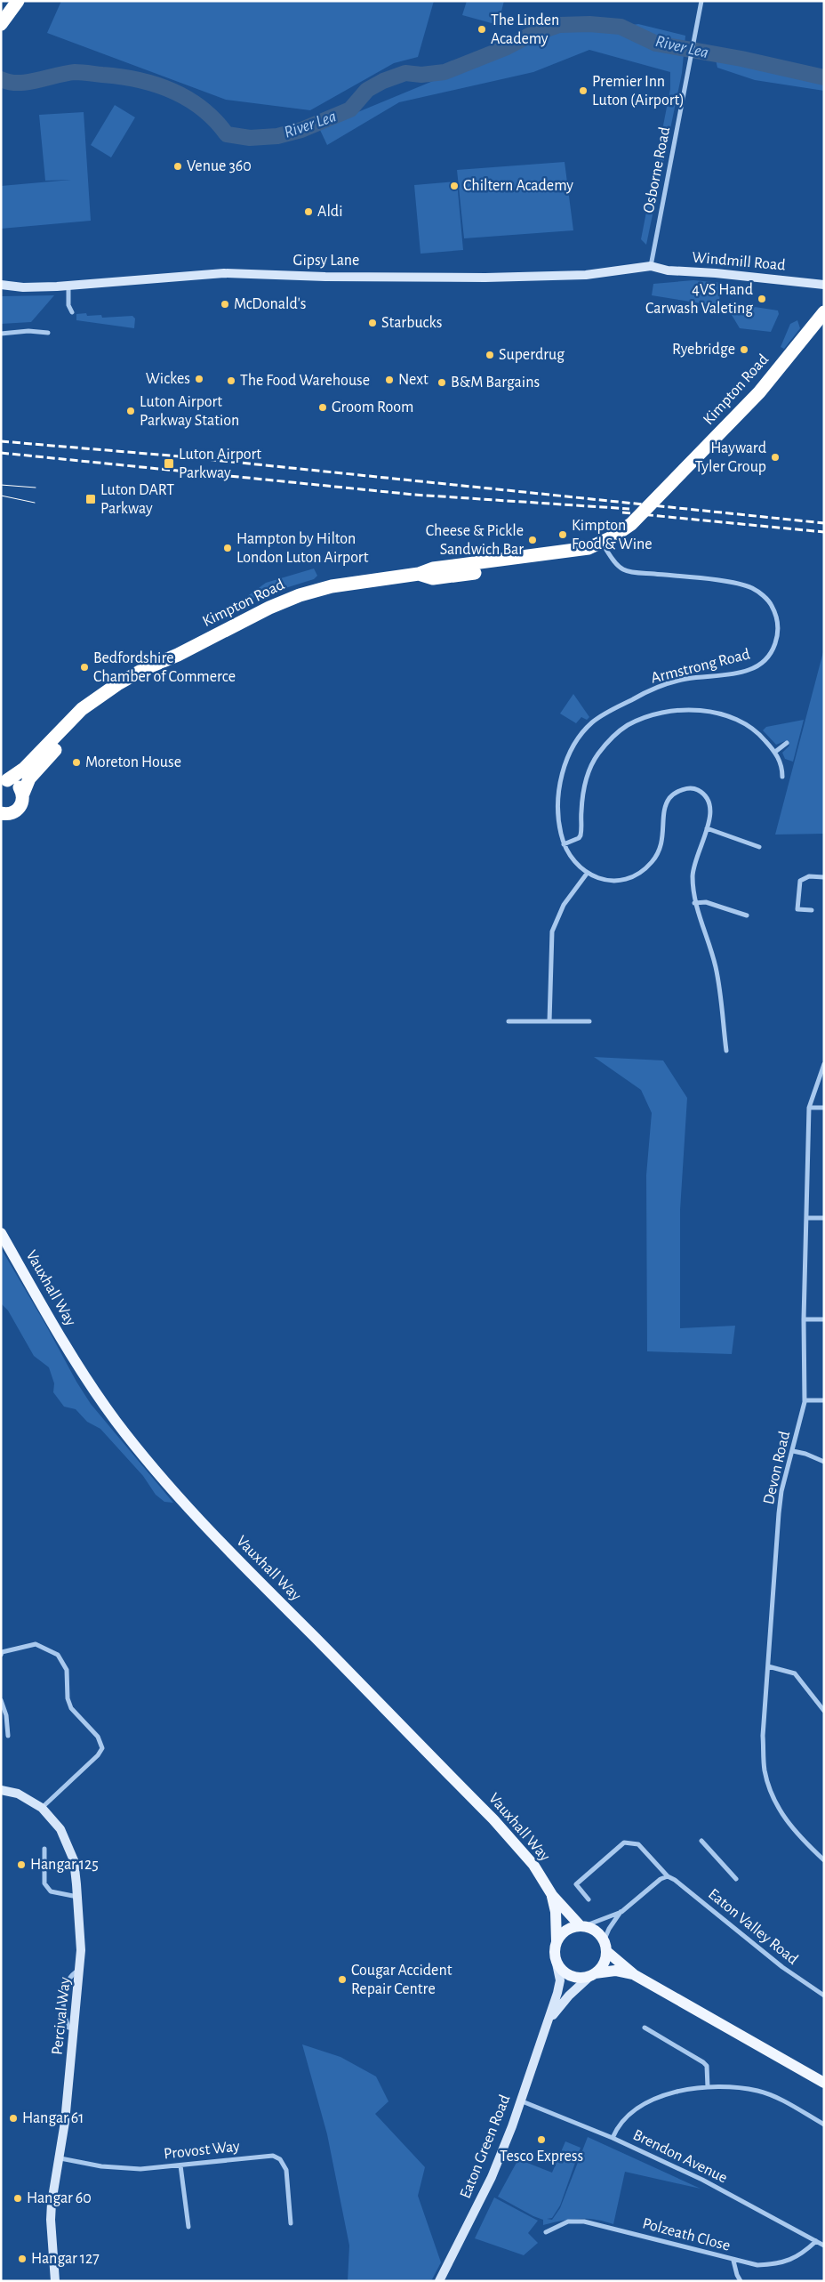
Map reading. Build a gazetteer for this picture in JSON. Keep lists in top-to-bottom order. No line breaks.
{"streets":{"highway":["Kimpton Road"],"main road":["Vauxhall Way"],"street":["Osborne Road","Gipsy Lane","Windmill Road","Armstrong Road","Devon Road","Eaton Valley Road","Percival Way","Eaton Green Road","Provost Way","Brendon Avenue","Polzeath Close"]},"crossings":[["Osborne Road","Gipsy Lane"],["Osborne Road","Windmill Road"],["Gipsy Lane","Windmill Road"],["Kimpton Road","Armstrong Road"],["Vauxhall Way","Eaton Green Road"],["Percival Way","Provost Way"],["Eaton Green Road","Brendon Avenue"],["Brendon Avenue","Polzeath Close"]],"water":["River Lea"],"places":{"other":["The Linden Academy","Premier Inn Luton (Airport)","Venue 360","Chiltern Academy","Aldi","4VS Hand Carwash Valeting","McDonald's","Starbucks","Ryebridge","Superdrug","Wickes","Next","The Food Warehouse","B&M Bargains","Groom Room","Luton Airport Parkway Station","Hayward Tyler Group","Kimpton Food & Wine","Cheese & Pickle Sandwich Bar","Hampton by Hilton London Luton Airport","Bedfordshire Chamber of Commerce","Moreton House","Hangar 125","Cougar Accident Repair Centre","Hangar 61","Tesco Express","Hangar 60","Hangar 127"],"transit":["Luton Airport Parkway","Luton DART Parkway"]}}
